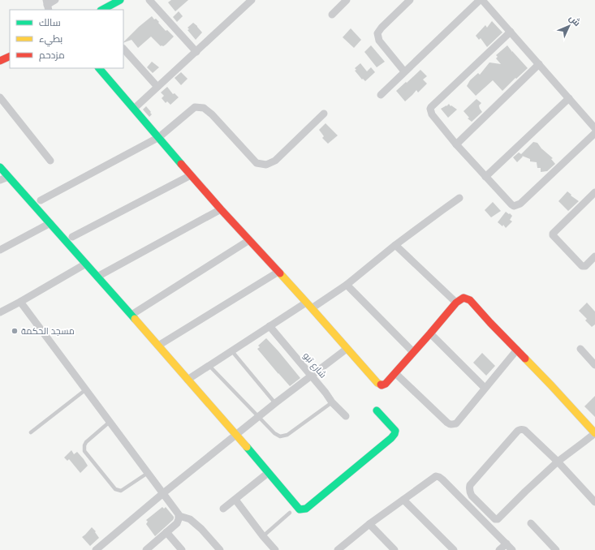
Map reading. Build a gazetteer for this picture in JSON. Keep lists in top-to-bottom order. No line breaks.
{"streets":{"street":["شارع تبو"]},"places":["مسجد الحكمة"],"legend":["سالك","بطيء","مزدحم"],"north":"top right"}
